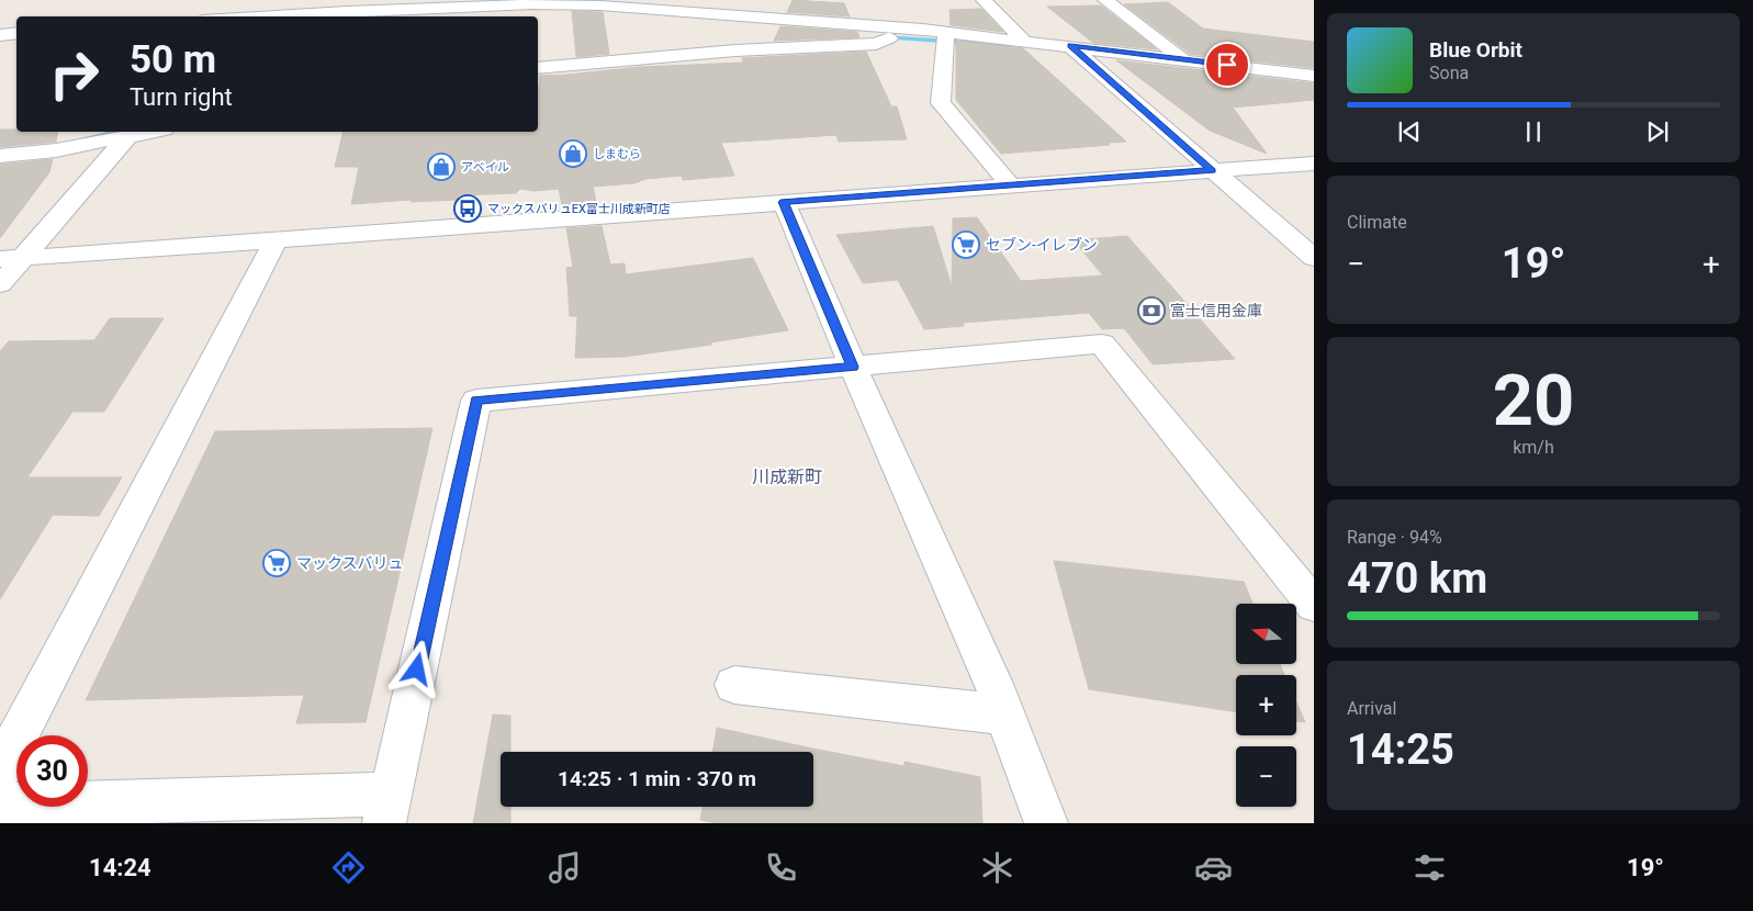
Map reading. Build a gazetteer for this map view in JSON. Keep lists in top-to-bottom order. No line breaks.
{"districts":["川成新町"],"places":{"shop":["しまむら","アベイル"],"bus stop":["マックスバリュEX富士川成新町店"],"supermarket":["セブン-イレブン","マックスバリュ"],"bank":["富士信用金庫"]},"north":"left","page":{"turn":["50 m","Turn right"],"song":["Blue Orbit","Sona"],"tile":["Climate",["20","km/h"],["Range · 94%","470 km"],["Arrival","14:25"]],"heat":["−","19°","+"],"map_buttons":["+","−"],"limit":"30","trip":"14:25 · 1 min · 370 m","tabs":["14:24","19°"]}}
